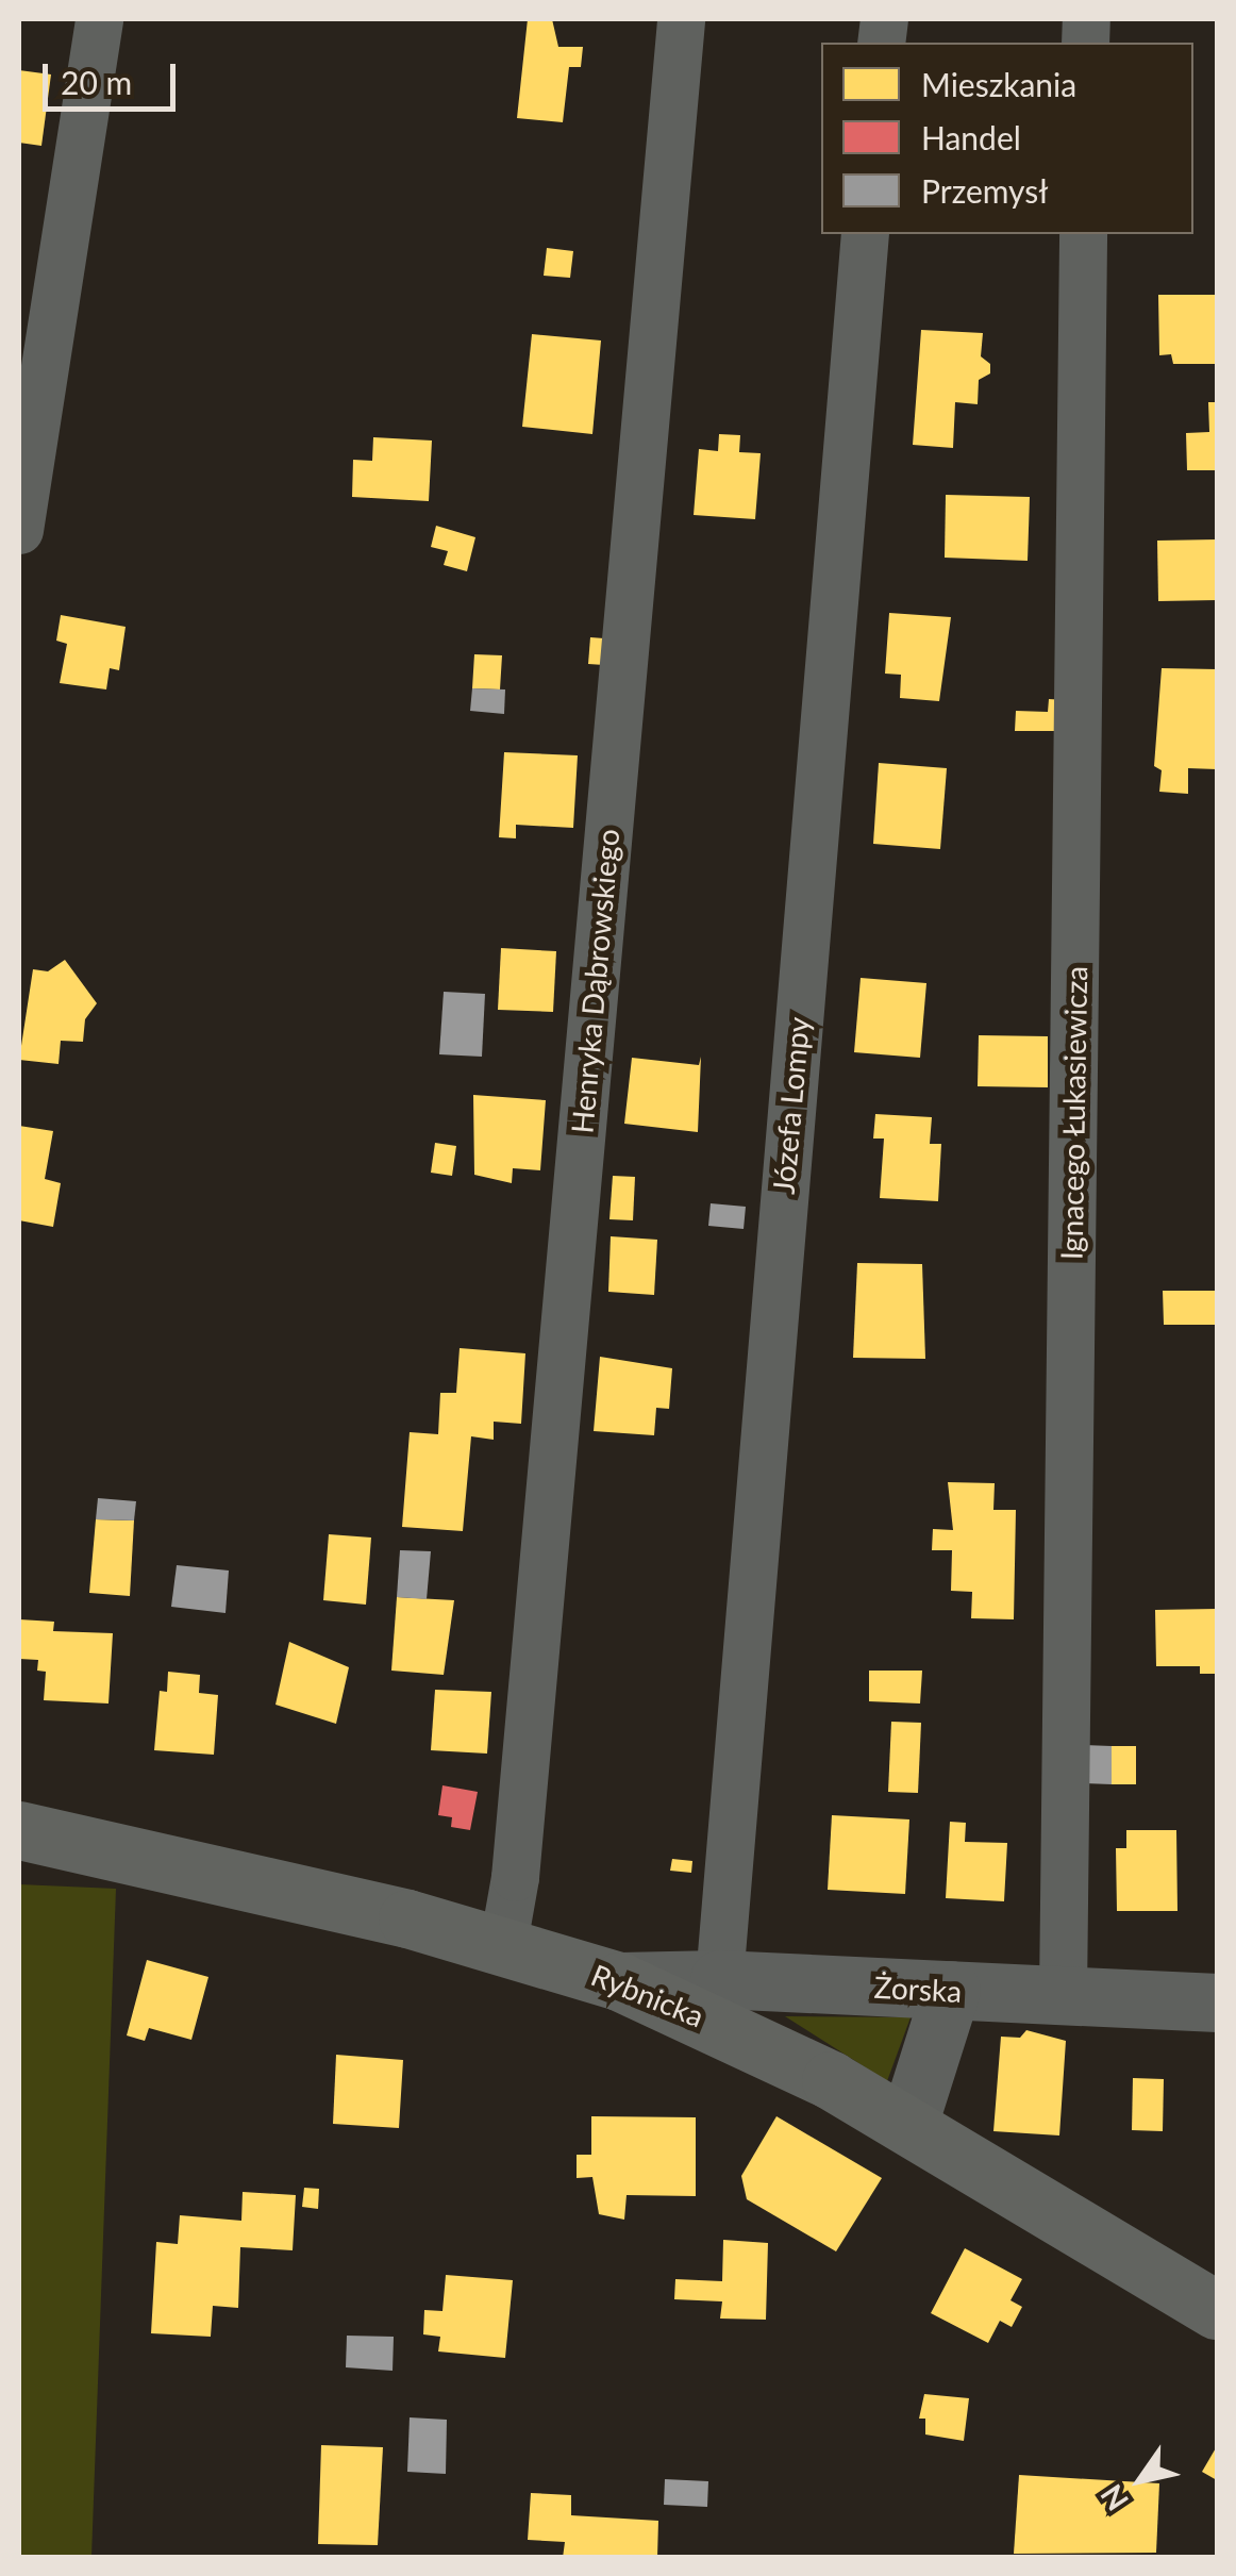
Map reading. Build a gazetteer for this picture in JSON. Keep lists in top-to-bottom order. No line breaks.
{"streets":{"main road":["Rybnicka"],"street":["Henryka Dąbrowskiego","Józefa Lompy","Ignacego Łukasiewicza","Żorska"]},"crossings":[["Henryka Dąbrowskiego","Rybnicka"],["Józefa Lompy","Żorska"],["Ignacego Łukasiewicza","Żorska"],["Żorska","Rybnicka"]],"legend":["Mieszkania","Handel","Przemysł"],"scale_bar":"20 m","north":"bottom left"}
